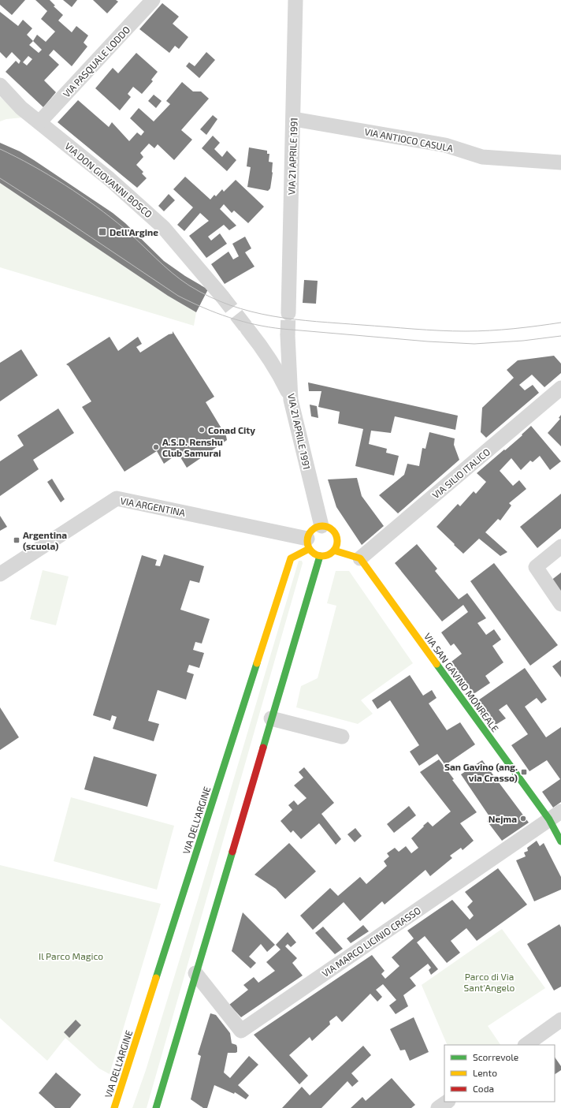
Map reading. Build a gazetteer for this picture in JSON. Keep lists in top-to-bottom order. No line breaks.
{"streets":{"street":["VIA PASQUALE LODDO","VIA ANTIOCO CASULA","VIA 21 APRILE 1991","VIA DON GIOVANNI BOSCO","VIA SILIO ITALICO","VIA ARGENTINA","VIA SAN GAVINO MONREALE","VIA DELL'ARGINE","VIA MARCO LICINIO CRASSO"]},"crossings":[["VIA PASQUALE LODDO","VIA DON GIOVANNI BOSCO"],["VIA ANTIOCO CASULA","VIA 21 APRILE 1991"],["VIA 21 APRILE 1991","VIA ARGENTINA"],["VIA 21 APRILE 1991","VIA DELL'ARGINE"],["VIA SILIO ITALICO","VIA SAN GAVINO MONREALE"],["VIA ARGENTINA","VIA DELL'ARGINE"],["VIA SAN GAVINO MONREALE","VIA MARCO LICINIO CRASSO"]],"parks":["Il Parco Magico","Parco di Via Sant'Angelo"],"places":{"transit":["Dell'Argine","Argentina (scuola)","San Gavino (ang. via Crasso)"],"other":["Conad City","A.S.D. Renshu Club Samurai","Nejma"]},"legend":["Scorrevole","Lento","Coda"]}
